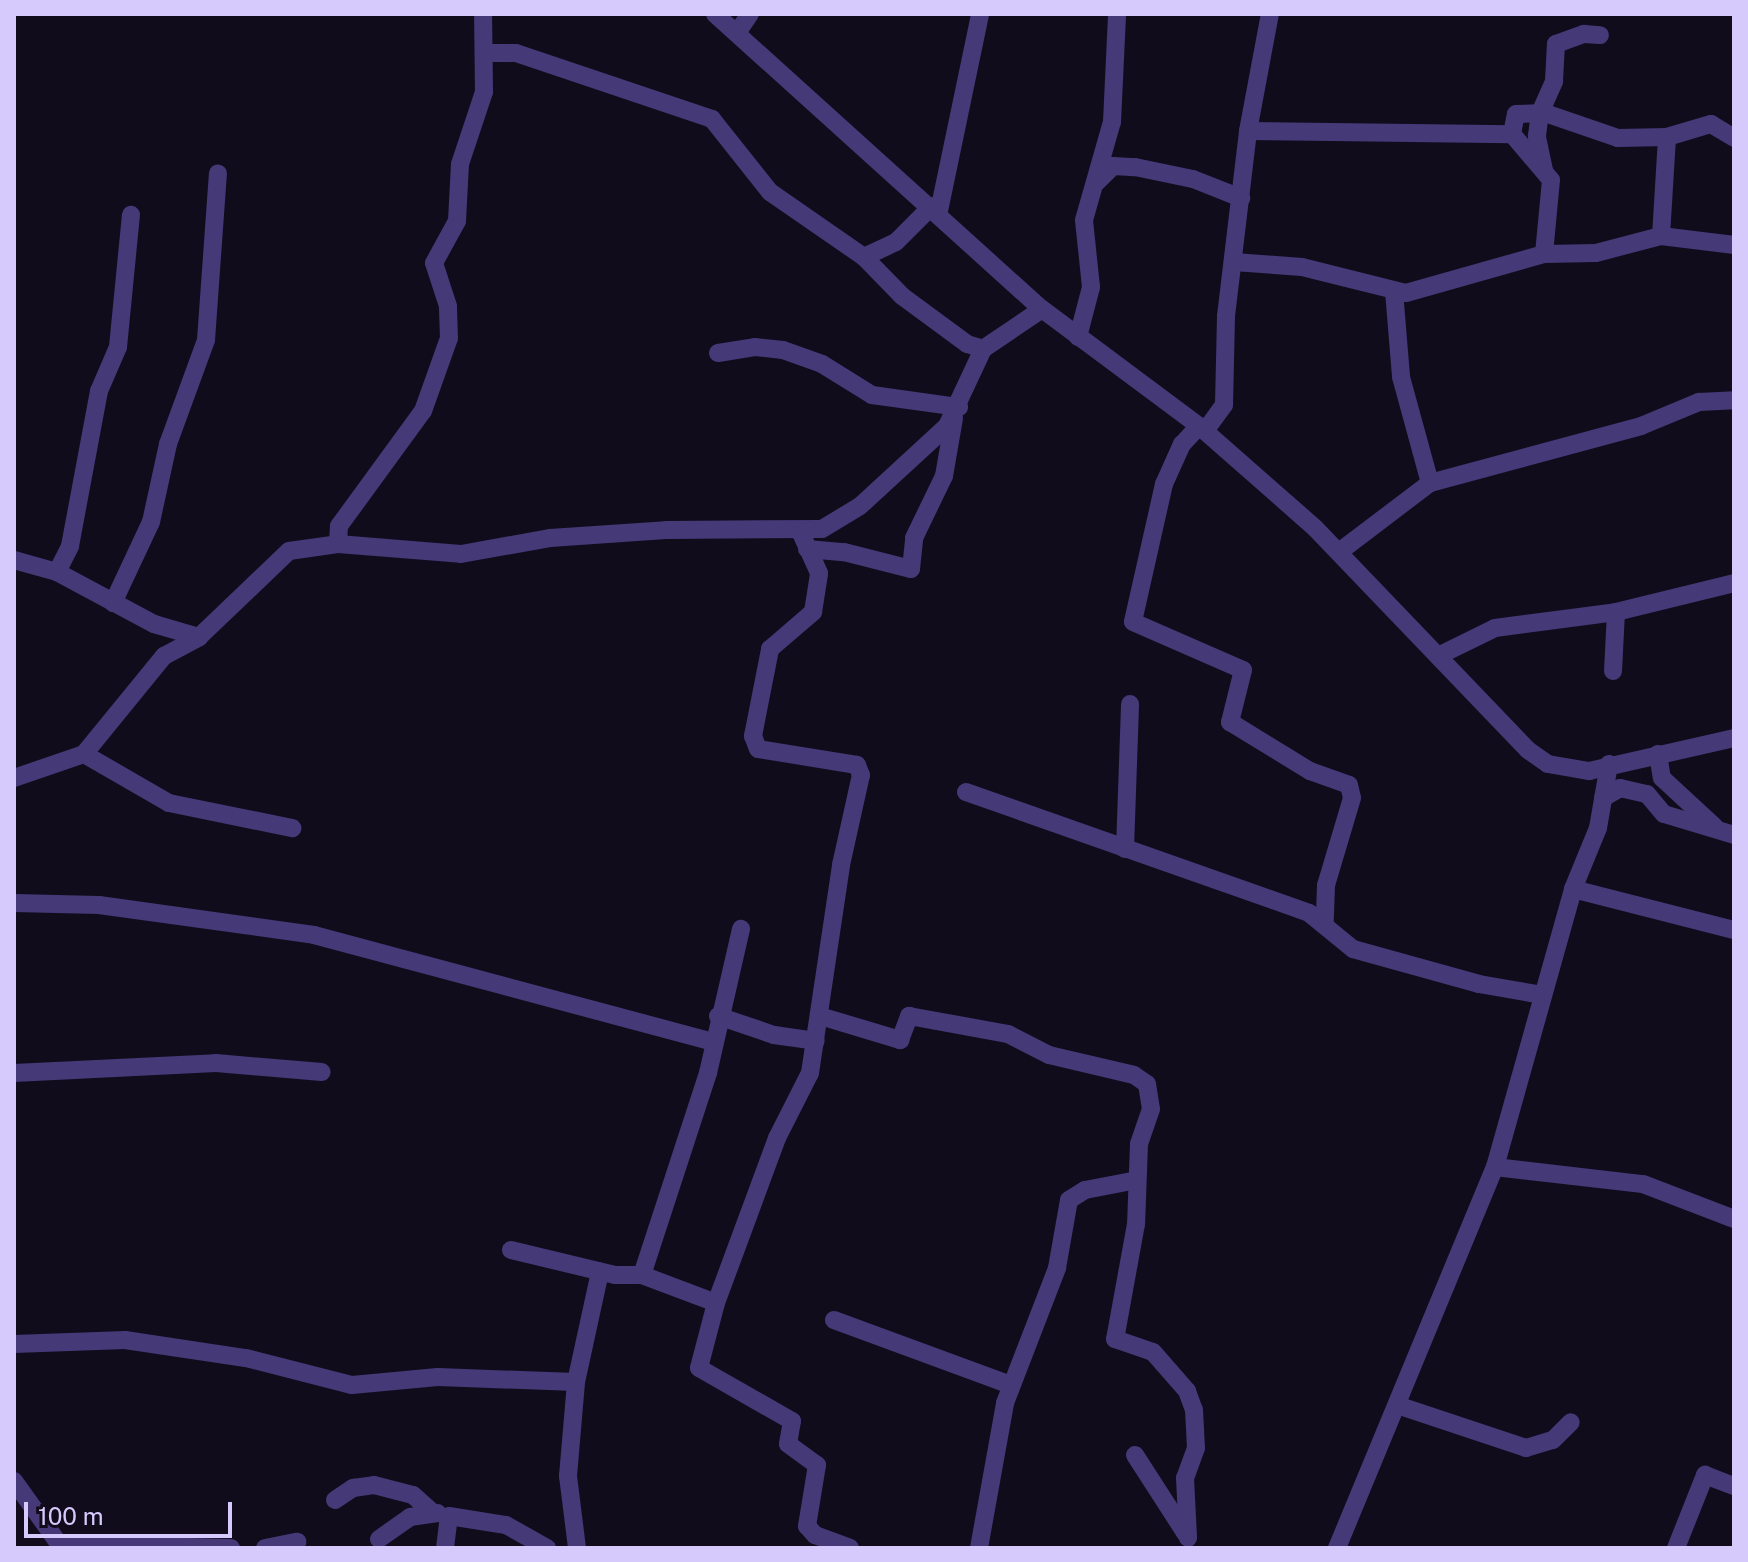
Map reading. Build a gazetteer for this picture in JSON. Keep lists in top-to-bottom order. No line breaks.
{"scale_bar":"100 m"}
